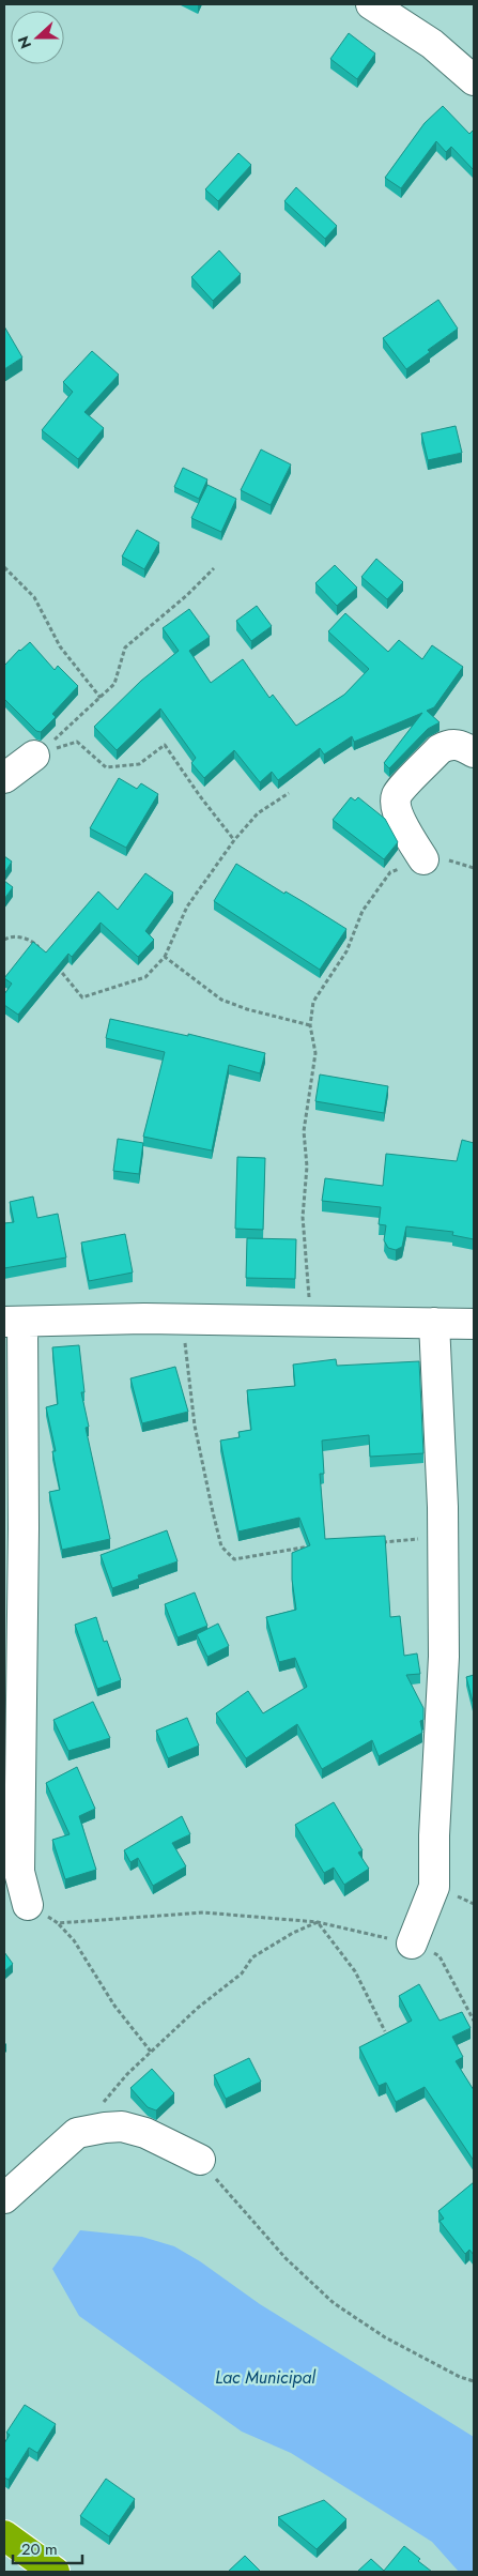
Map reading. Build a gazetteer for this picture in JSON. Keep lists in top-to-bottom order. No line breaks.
{"water":["Lac Municipal"],"scale_bar":"20 m","north":"left"}
